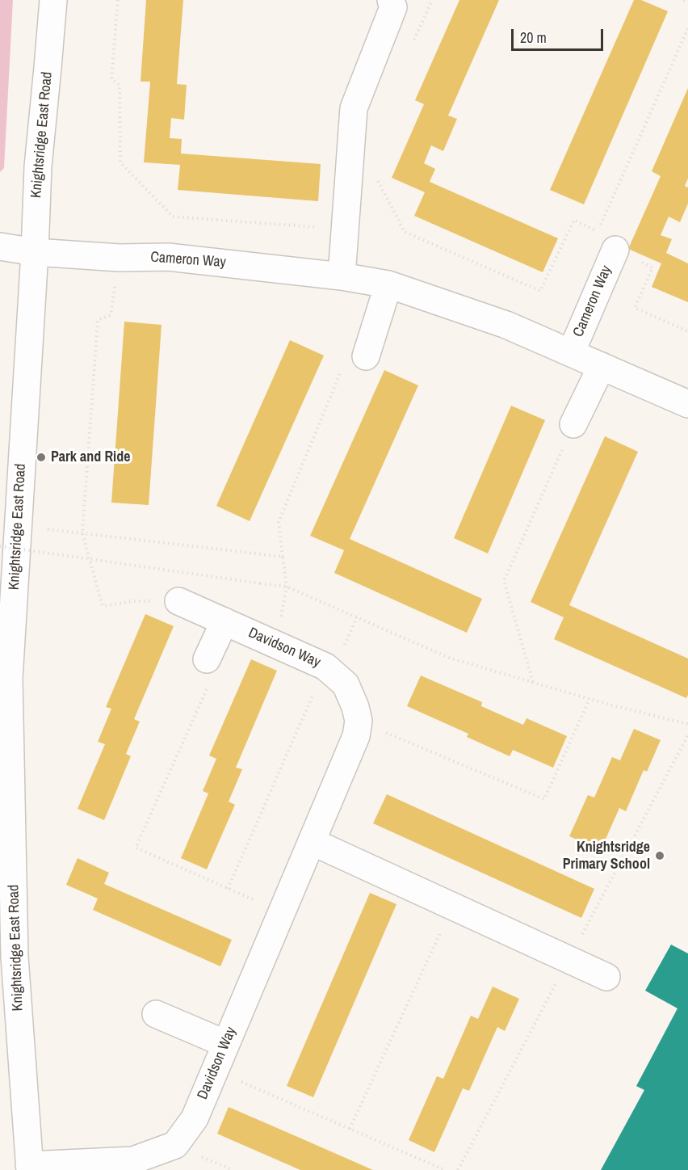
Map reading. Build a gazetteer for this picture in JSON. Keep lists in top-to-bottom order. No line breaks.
{"streets":{"street":["Knightsridge East Road","Cameron Way","Davidson Way"]},"crossings":[["Knightsridge East Road","Cameron Way"],["Knightsridge East Road","Davidson Way"]],"places":["Park and Ride","Knightsridge Primary School"],"scale_bar":"20 m"}
